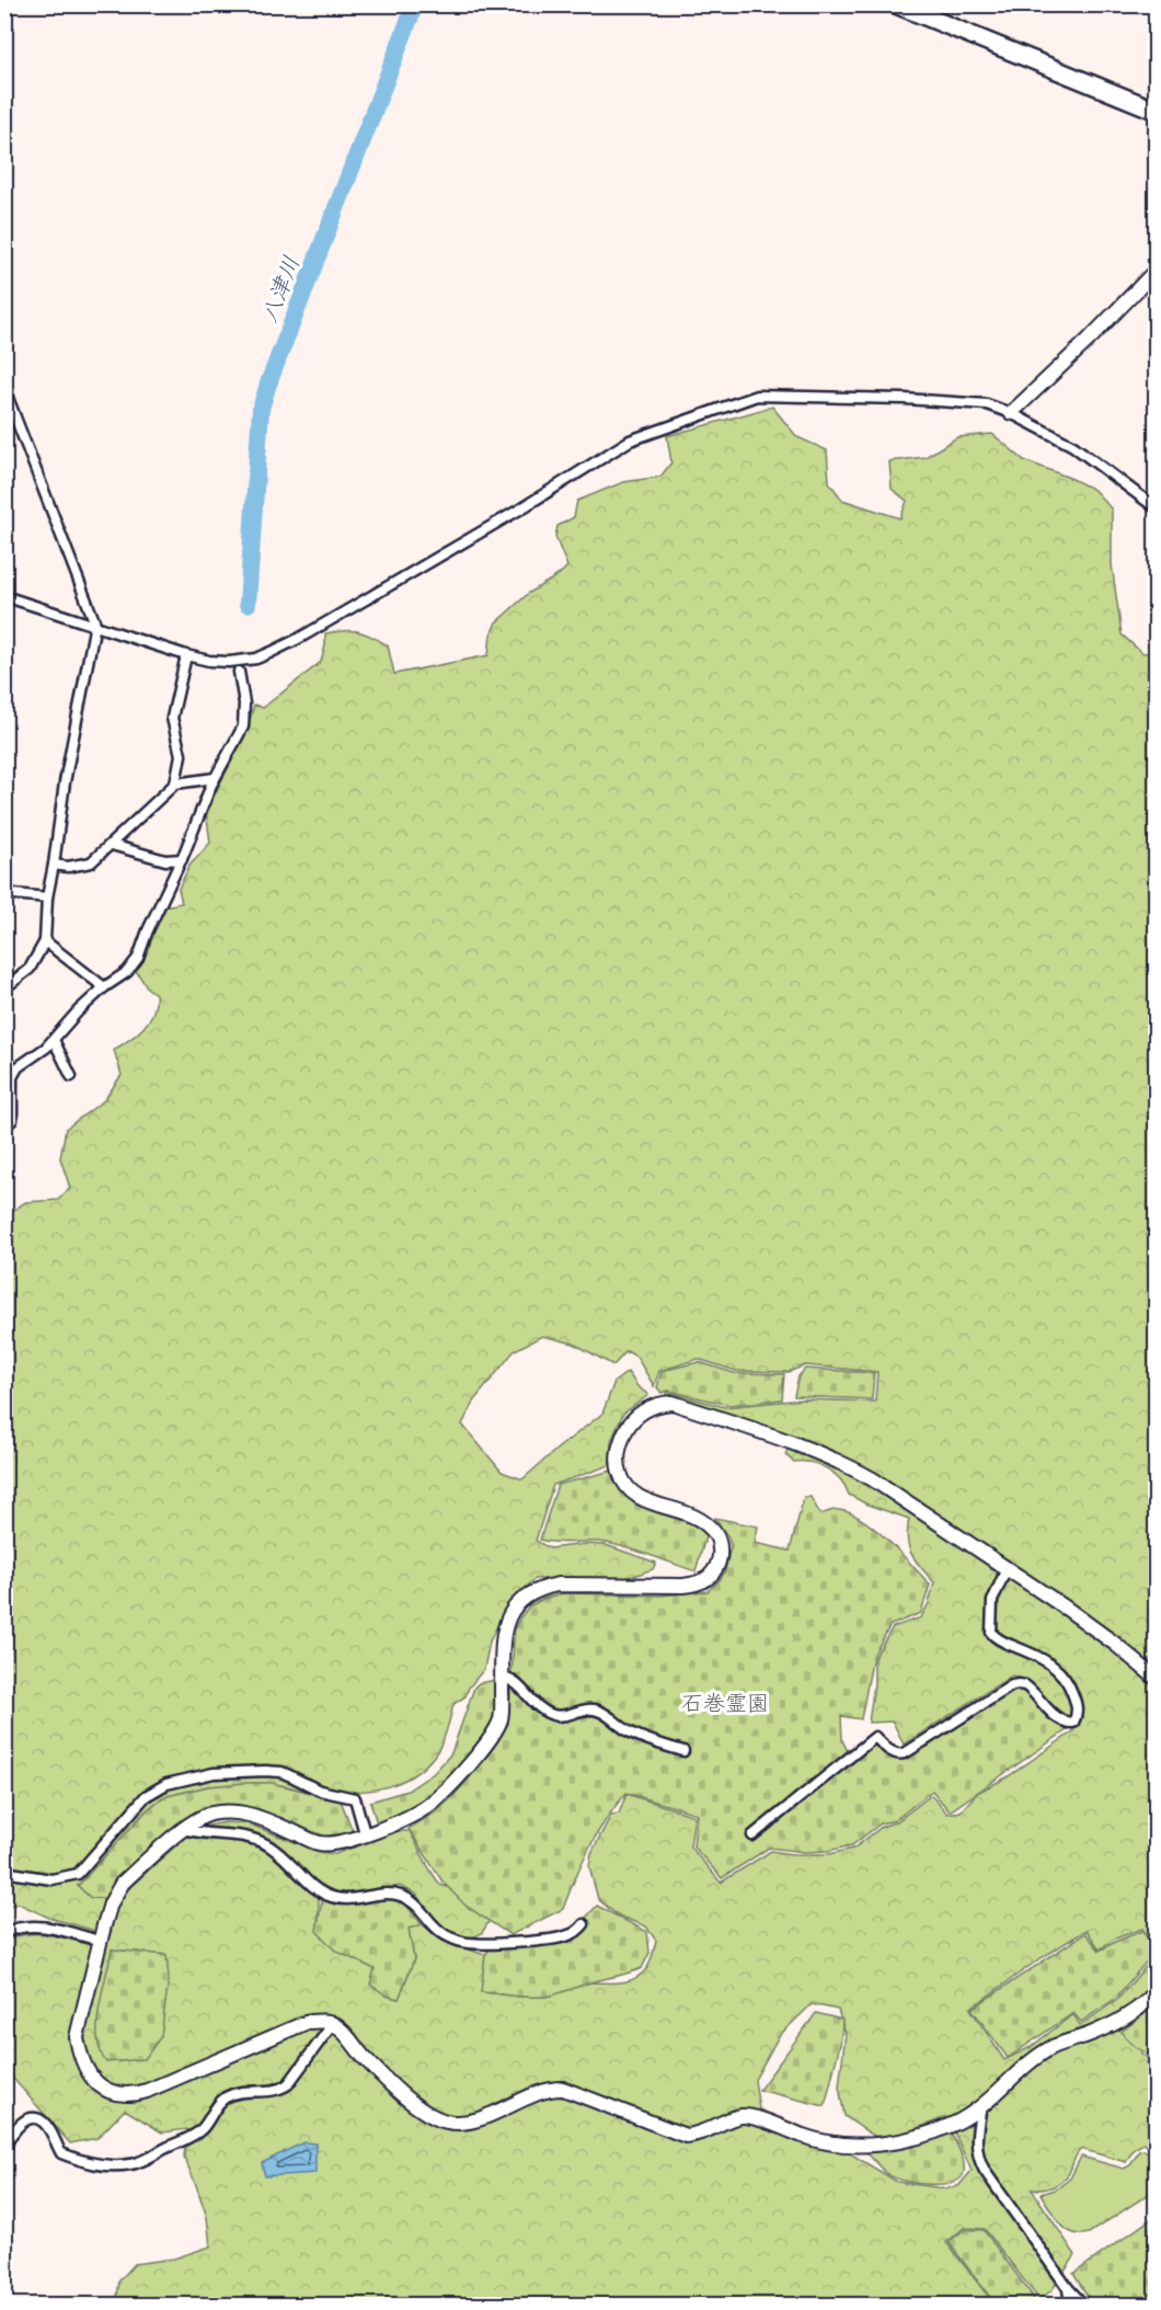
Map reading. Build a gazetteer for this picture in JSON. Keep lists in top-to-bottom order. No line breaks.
{"water":["八津川"],"parks":["石巻霊園"]}
